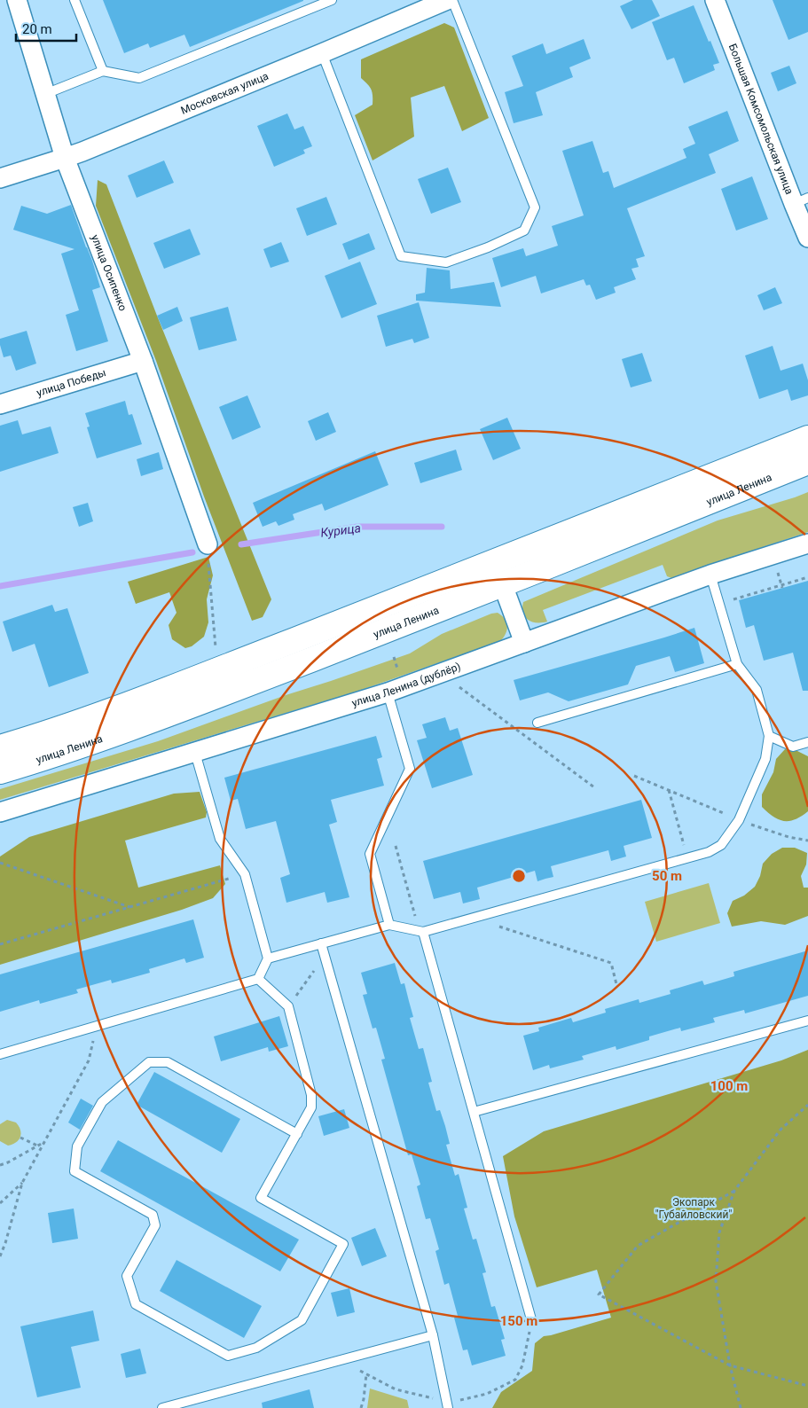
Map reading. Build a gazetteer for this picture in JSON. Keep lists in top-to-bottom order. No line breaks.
{"streets":{"main road":["улица Ленина"],"street":["Московская улица","Большая Комсомольская улица","улица Осипенко","улица Победы","улица Ленина (дублёр)"]},"crossings":[["Московская улица","улица Осипенко"],["улица Осипенко","улица Победы"]],"water":["Курица"],"parks":["Экопарк \"Губайловский\""],"scale_bar":"20 m","rings":["50 m","100 m","150 m"]}
